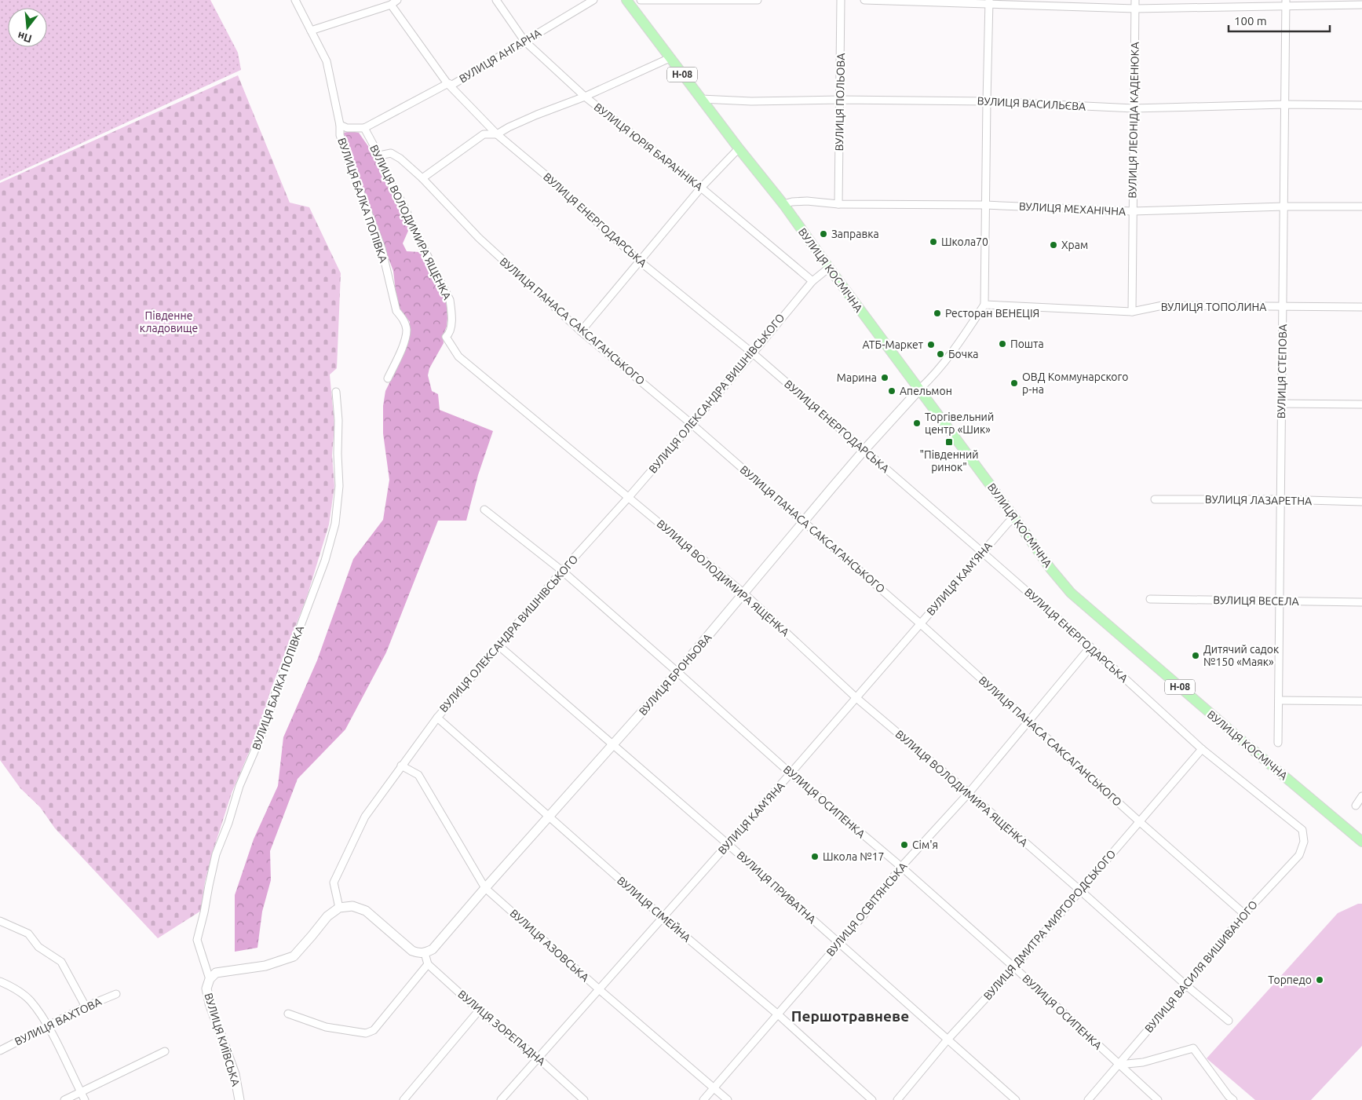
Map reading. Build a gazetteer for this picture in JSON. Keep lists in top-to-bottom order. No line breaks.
{"streets":{"main road":["Н-08","ВУЛИЦЯ КОСМІЧНА"],"street":["ВУЛИЦЯ АНГАРНА","ВУЛИЦЯ ПОЛЬОВА","ВУЛИЦЯ ВАСИЛЬЄВА","ВУЛИЦЯ ЛЕОНІДА КАДЕНЮКА","ВУЛИЦЯ ЮРІЯ БАРАННІКА","ВУЛИЦЯ БАЛКА ПОПІВКА","ВУЛИЦЯ МЕХАНІЧНА","ВУЛИЦЯ ЕНЕРГОДАРСЬКА","ВУЛИЦЯ ВОЛОДИМИРА ЯЩЕНКА","ВУЛИЦЯ ТОПОЛИНА","ВУЛИЦЯ ПАНАСА САКСАГАНСЬКОГО","ВУЛИЦЯ СТЕПОВА","ВУЛИЦЯ ОЛЕКСАНДРА ВИШНІВСЬКОГО","ВУЛИЦЯ ЛАЗАРЕТНА","ВУЛИЦЯ КАМ’ЯНА","ВУЛИЦЯ ВЕСЕЛА","ВУЛИЦЯ БРОНЬОВА","ВУЛИЦЯ ОСИПЕНКА","ВУЛИЦЯ ПРИВАТНА","ВУЛИЦЯ СІМЕЙНА","ВУЛИЦЯ ОСВІТЯНСЬКА","ВУЛИЦЯ ДМИТРА МИРГОРОДСЬКОГО","ВУЛИЦЯ АЗОВСЬКА","ВУЛИЦЯ ВАСИЛЯ ВИШИВАНОГО","ВУЛИЦЯ ВАХТОВА","ВУЛИЦЯ ЗОРЕПАДНА","ВУЛИЦЯ КИЇВСЬКА"]},"crossings":[["ВУЛИЦЯ АНГАРНА","ВУЛИЦЯ ЮРІЯ БАРАННІКА"],["ВУЛИЦЯ АНГАРНА","ВУЛИЦЯ ЕНЕРГОДАРСЬКА"],["ВУЛИЦЯ АНГАРНА","ВУЛИЦЯ ВОЛОДИМИРА ЯЩЕНКА"],["ВУЛИЦЯ ПОЛЬОВА","ВУЛИЦЯ ВАСИЛЬЄВА"],["ВУЛИЦЯ ПОЛЬОВА","ВУЛИЦЯ МЕХАНІЧНА"],["ВУЛИЦЯ ВАСИЛЬЄВА","ВУЛИЦЯ ЛЕОНІДА КАДЕНЮКА"],["ВУЛИЦЯ ВАСИЛЬЄВА","ВУЛИЦЯ КОСМІЧНА"],["ВУЛИЦЯ ВАСИЛЬЄВА","ВУЛИЦЯ СТЕПОВА"],["ВУЛИЦЯ ЛЕОНІДА КАДЕНЮКА","ВУЛИЦЯ МЕХАНІЧНА"],["ВУЛИЦЯ ЛЕОНІДА КАДЕНЮКА","ВУЛИЦЯ ТОПОЛИНА"],["ВУЛИЦЯ ЮРІЯ БАРАННІКА","ВУЛИЦЯ ОЛЕКСАНДРА ВИШНІВСЬКОГО"],["ВУЛИЦЯ БАЛКА ПОПІВКА","ВУЛИЦЯ КИЇВСЬКА"],["ВУЛИЦЯ МЕХАНІЧНА","ВУЛИЦЯ КОСМІЧНА"],["ВУЛИЦЯ МЕХАНІЧНА","ВУЛИЦЯ СТЕПОВА"],["ВУЛИЦЯ ЕНЕРГОДАРСЬКА","ВУЛИЦЯ ОЛЕКСАНДРА ВИШНІВСЬКОГО"],["ВУЛИЦЯ ЕНЕРГОДАРСЬКА","ВУЛИЦЯ КАМ’ЯНА"],["ВУЛИЦЯ ЕНЕРГОДАРСЬКА","ВУЛИЦЯ БРОНЬОВА"],["ВУЛИЦЯ ЕНЕРГОДАРСЬКА","ВУЛИЦЯ ОСВІТЯНСЬКА"],["ВУЛИЦЯ ЕНЕРГОДАРСЬКА","ВУЛИЦЯ ДМИТРА МИРГОРОДСЬКОГО"],["ВУЛИЦЯ ЕНЕРГОДАРСЬКА","ВУЛИЦЯ ВАСИЛЯ ВИШИВАНОГО"],["ВУЛИЦЯ ВОЛОДИМИРА ЯЩЕНКА","ВУЛИЦЯ ПАНАСА САКСАГАНСЬКОГО"],["ВУЛИЦЯ ВОЛОДИМИРА ЯЩЕНКА","ВУЛИЦЯ ОЛЕКСАНДРА ВИШНІВСЬКОГО"],["ВУЛИЦЯ ВОЛОДИМИРА ЯЩЕНКА","ВУЛИЦЯ КАМ’ЯНА"],["ВУЛИЦЯ ВОЛОДИМИРА ЯЩЕНКА","ВУЛИЦЯ БРОНЬОВА"],["ВУЛИЦЯ ВОЛОДИМИРА ЯЩЕНКА","ВУЛИЦЯ ОСВІТЯНСЬКА"],["ВУЛИЦЯ ВОЛОДИМИРА ЯЩЕНКА","ВУЛИЦЯ ДМИТРА МИРГОРОДСЬКОГО"],["ВУЛИЦЯ ВОЛОДИМИРА ЯЩЕНКА","ВУЛИЦЯ ВАСИЛЯ ВИШИВАНОГО"],["ВУЛИЦЯ КОСМІЧНА","ВУЛИЦЯ ОЛЕКСАНДРА ВИШНІВСЬКОГО"],["ВУЛИЦЯ КОСМІЧНА","ВУЛИЦЯ КАМ’ЯНА"],["ВУЛИЦЯ КОСМІЧНА","ВУЛИЦЯ БРОНЬОВА"],["ВУЛИЦЯ ТОПОЛИНА","ВУЛИЦЯ СТЕПОВА"],["ВУЛИЦЯ ПАНАСА САКСАГАНСЬКОГО","ВУЛИЦЯ ОЛЕКСАНДРА ВИШНІВСЬКОГО"],["ВУЛИЦЯ ПАНАСА САКСАГАНСЬКОГО","ВУЛИЦЯ КАМ’ЯНА"],["ВУЛИЦЯ ПАНАСА САКСАГАНСЬКОГО","ВУЛИЦЯ БРОНЬОВА"],["ВУЛИЦЯ ПАНАСА САКСАГАНСЬКОГО","ВУЛИЦЯ ОСВІТЯНСЬКА"],["ВУЛИЦЯ ПАНАСА САКСАГАНСЬКОГО","ВУЛИЦЯ ДМИТРА МИРГОРОДСЬКОГО"],["ВУЛИЦЯ ПАНАСА САКСАГАНСЬКОГО","ВУЛИЦЯ ВАСИЛЯ ВИШИВАНОГО"],["ВУЛИЦЯ СТЕПОВА","ВУЛИЦЯ ЛАЗАРЕТНА"],["ВУЛИЦЯ СТЕПОВА","ВУЛИЦЯ ВЕСЕЛА"],["ВУЛИЦЯ ОЛЕКСАНДРА ВИШНІВСЬКОГО","ВУЛИЦЯ ОСИПЕНКА"],["ВУЛИЦЯ ОЛЕКСАНДРА ВИШНІВСЬКОГО","ВУЛИЦЯ ПРИВАТНА"],["ВУЛИЦЯ ОЛЕКСАНДРА ВИШНІВСЬКОГО","ВУЛИЦЯ СІМЕЙНА"],["ВУЛИЦЯ ОЛЕКСАНДРА ВИШНІВСЬКОГО","ВУЛИЦЯ АЗОВСЬКА"],["ВУЛИЦЯ КАМ’ЯНА","ВУЛИЦЯ ОСИПЕНКА"],["ВУЛИЦЯ КАМ’ЯНА","ВУЛИЦЯ ПРИВАТНА"],["ВУЛИЦЯ КАМ’ЯНА","ВУЛИЦЯ СІМЕЙНА"],["ВУЛИЦЯ КАМ’ЯНА","ВУЛИЦЯ АЗОВСЬКА"],["ВУЛИЦЯ КАМ’ЯНА","ВУЛИЦЯ ЗОРЕПАДНА"],["ВУЛИЦЯ БРОНЬОВА","ВУЛИЦЯ ОСИПЕНКА"],["ВУЛИЦЯ БРОНЬОВА","ВУЛИЦЯ ПРИВАТНА"],["ВУЛИЦЯ БРОНЬОВА","ВУЛИЦЯ СІМЕЙНА"],["ВУЛИЦЯ БРОНЬОВА","ВУЛИЦЯ АЗОВСЬКА"],["ВУЛИЦЯ ОСИПЕНКА","ВУЛИЦЯ ОСВІТЯНСЬКА"],["ВУЛИЦЯ ОСИПЕНКА","ВУЛИЦЯ ДМИТРА МИРГОРОДСЬКОГО"],["ВУЛИЦЯ ОСИПЕНКА","ВУЛИЦЯ ВАСИЛЯ ВИШИВАНОГО"],["ВУЛИЦЯ ПРИВАТНА","ВУЛИЦЯ ОСВІТЯНСЬКА"],["ВУЛИЦЯ ПРИВАТНА","ВУЛИЦЯ ДМИТРА МИРГОРОДСЬКОГО"],["ВУЛИЦЯ СІМЕЙНА","ВУЛИЦЯ ОСВІТЯНСЬКА"],["ВУЛИЦЯ ОСВІТЯНСЬКА","ВУЛИЦЯ АЗОВСЬКА"]],"districts":["Першотравневе"],"parks":["Південне кладовище"],"places":{"other":["Заправка","Школа70","Храм","Ресторан ВЕНЕЦІЯ","Пошта","АТБ-Маркет","Бочка","Марина","ОВД Коммунарского р-на","Апельмон","Торгівельний центр «Шик»","Дитячий садок №150 «Маяк»","Сім'я","Школа №17","Торпедо"],"transit":["\"Південний ринок\""]},"scale_bar":"100 m","north":"bottom"}
